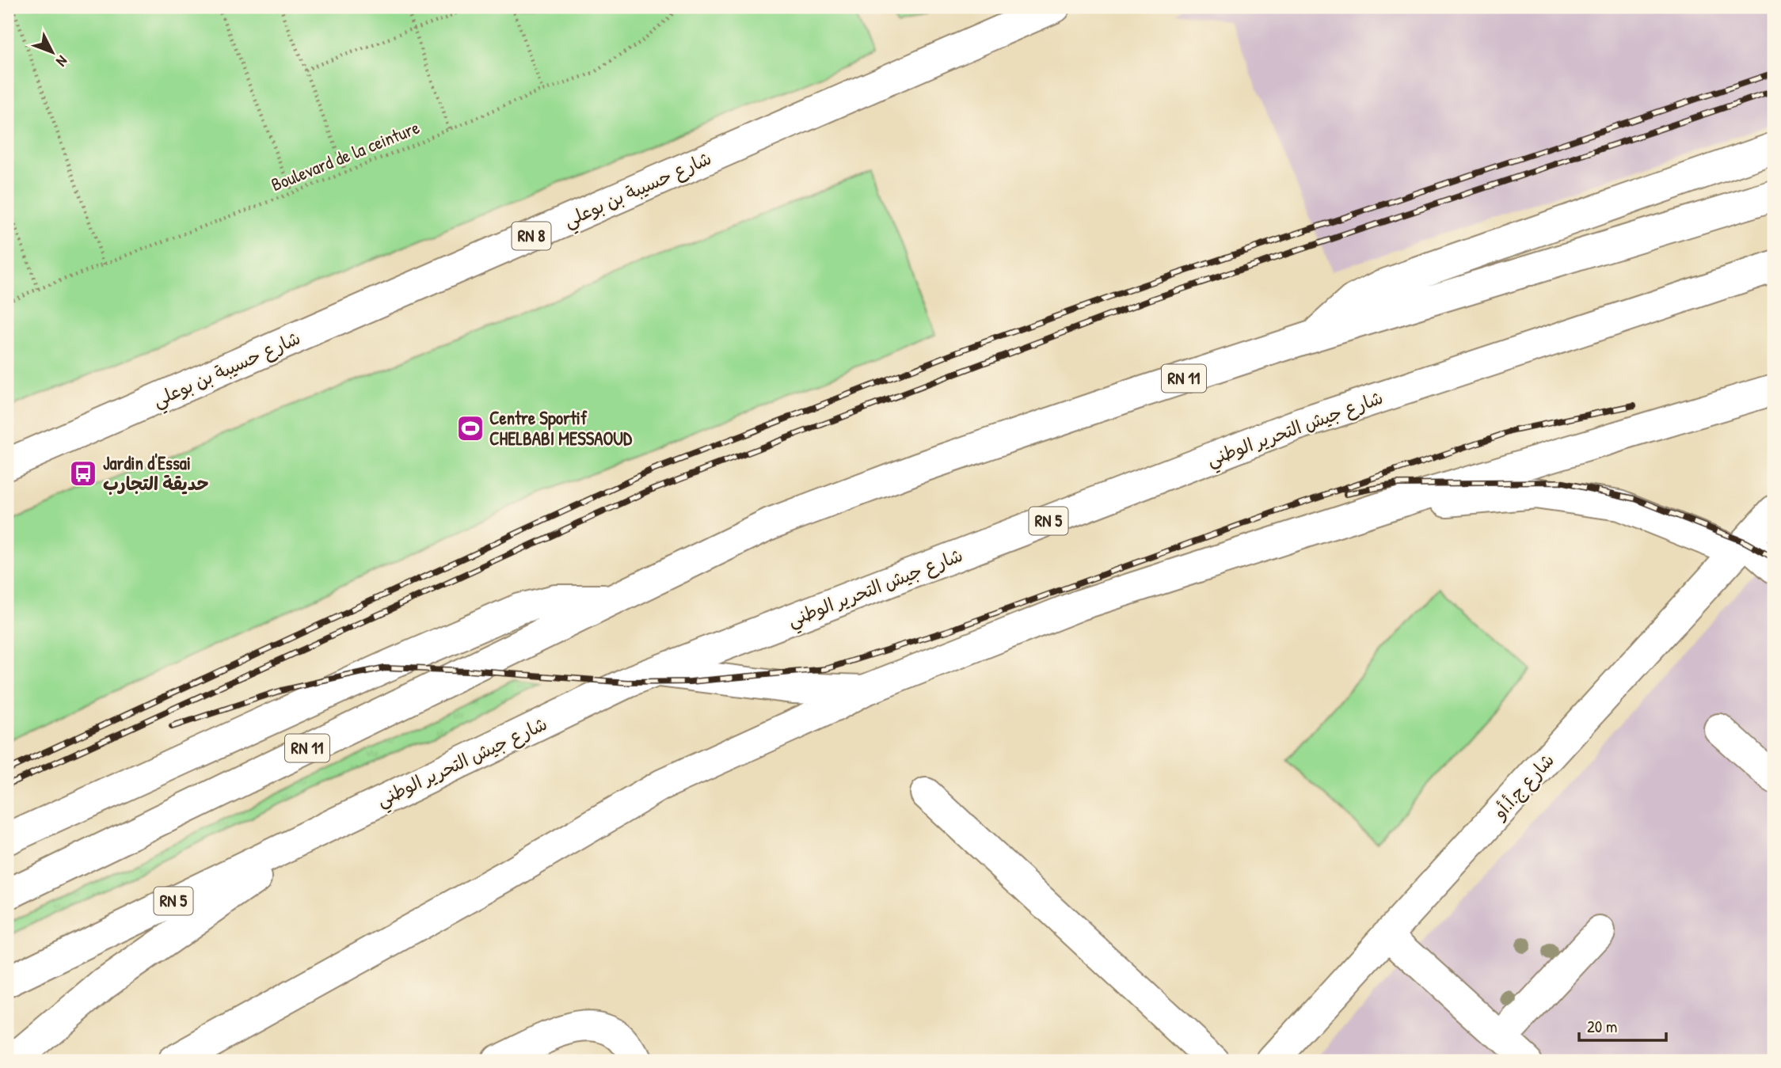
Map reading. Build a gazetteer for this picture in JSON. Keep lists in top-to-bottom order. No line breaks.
{"streets":{"main road":["شارع حسيبة بن بوعلي","RN 8","RN 11","شارع جيش التحرير الوطني","RN 5","شارع ج.أ.أو"],"path":["Boulevard de la ceinture"]},"places":{"sports":["Centre Sportif CHELBABI MESSAOUD"],"bus stop":["Jardin d'Essai حديقة التجارب"]},"scale_bar":"20 m","north":"bottom right"}
